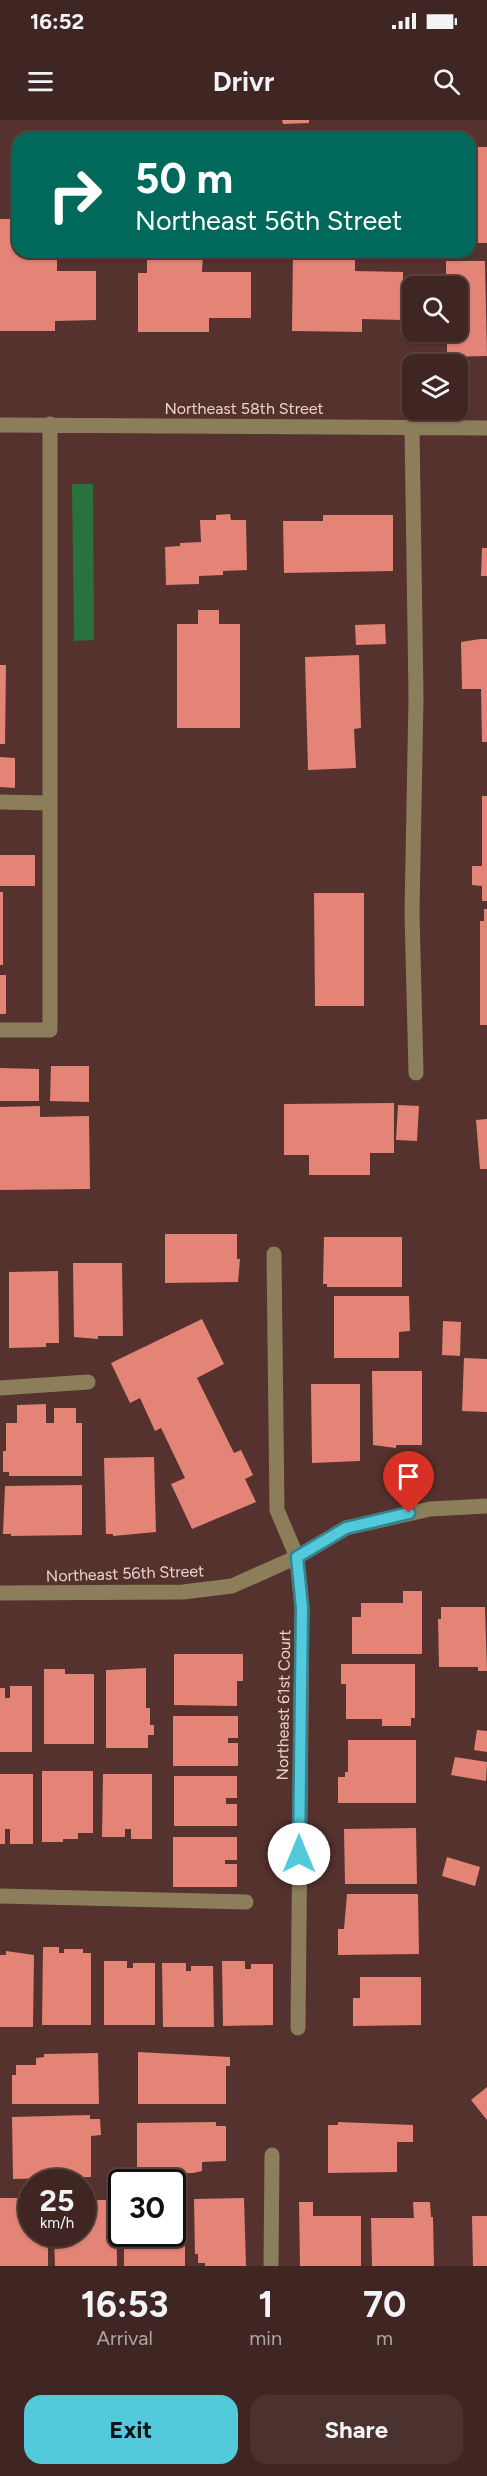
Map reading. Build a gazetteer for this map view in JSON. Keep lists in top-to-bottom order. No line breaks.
{"streets":{"street":["Northeast 58th Street","Northeast 56th Street","Northeast 61st Court"]},"crossings":[["Northeast 56th Street","Northeast 61st Court"]],"page":{"status":"16:52","header":"Drivr","turn":["50 m","Northeast 56th Street"],"speed":"25 km/h","limit":"30","eta":["16:53","Arrival","1","min","70","m"],"buttons":["Exit","Share"]}}
